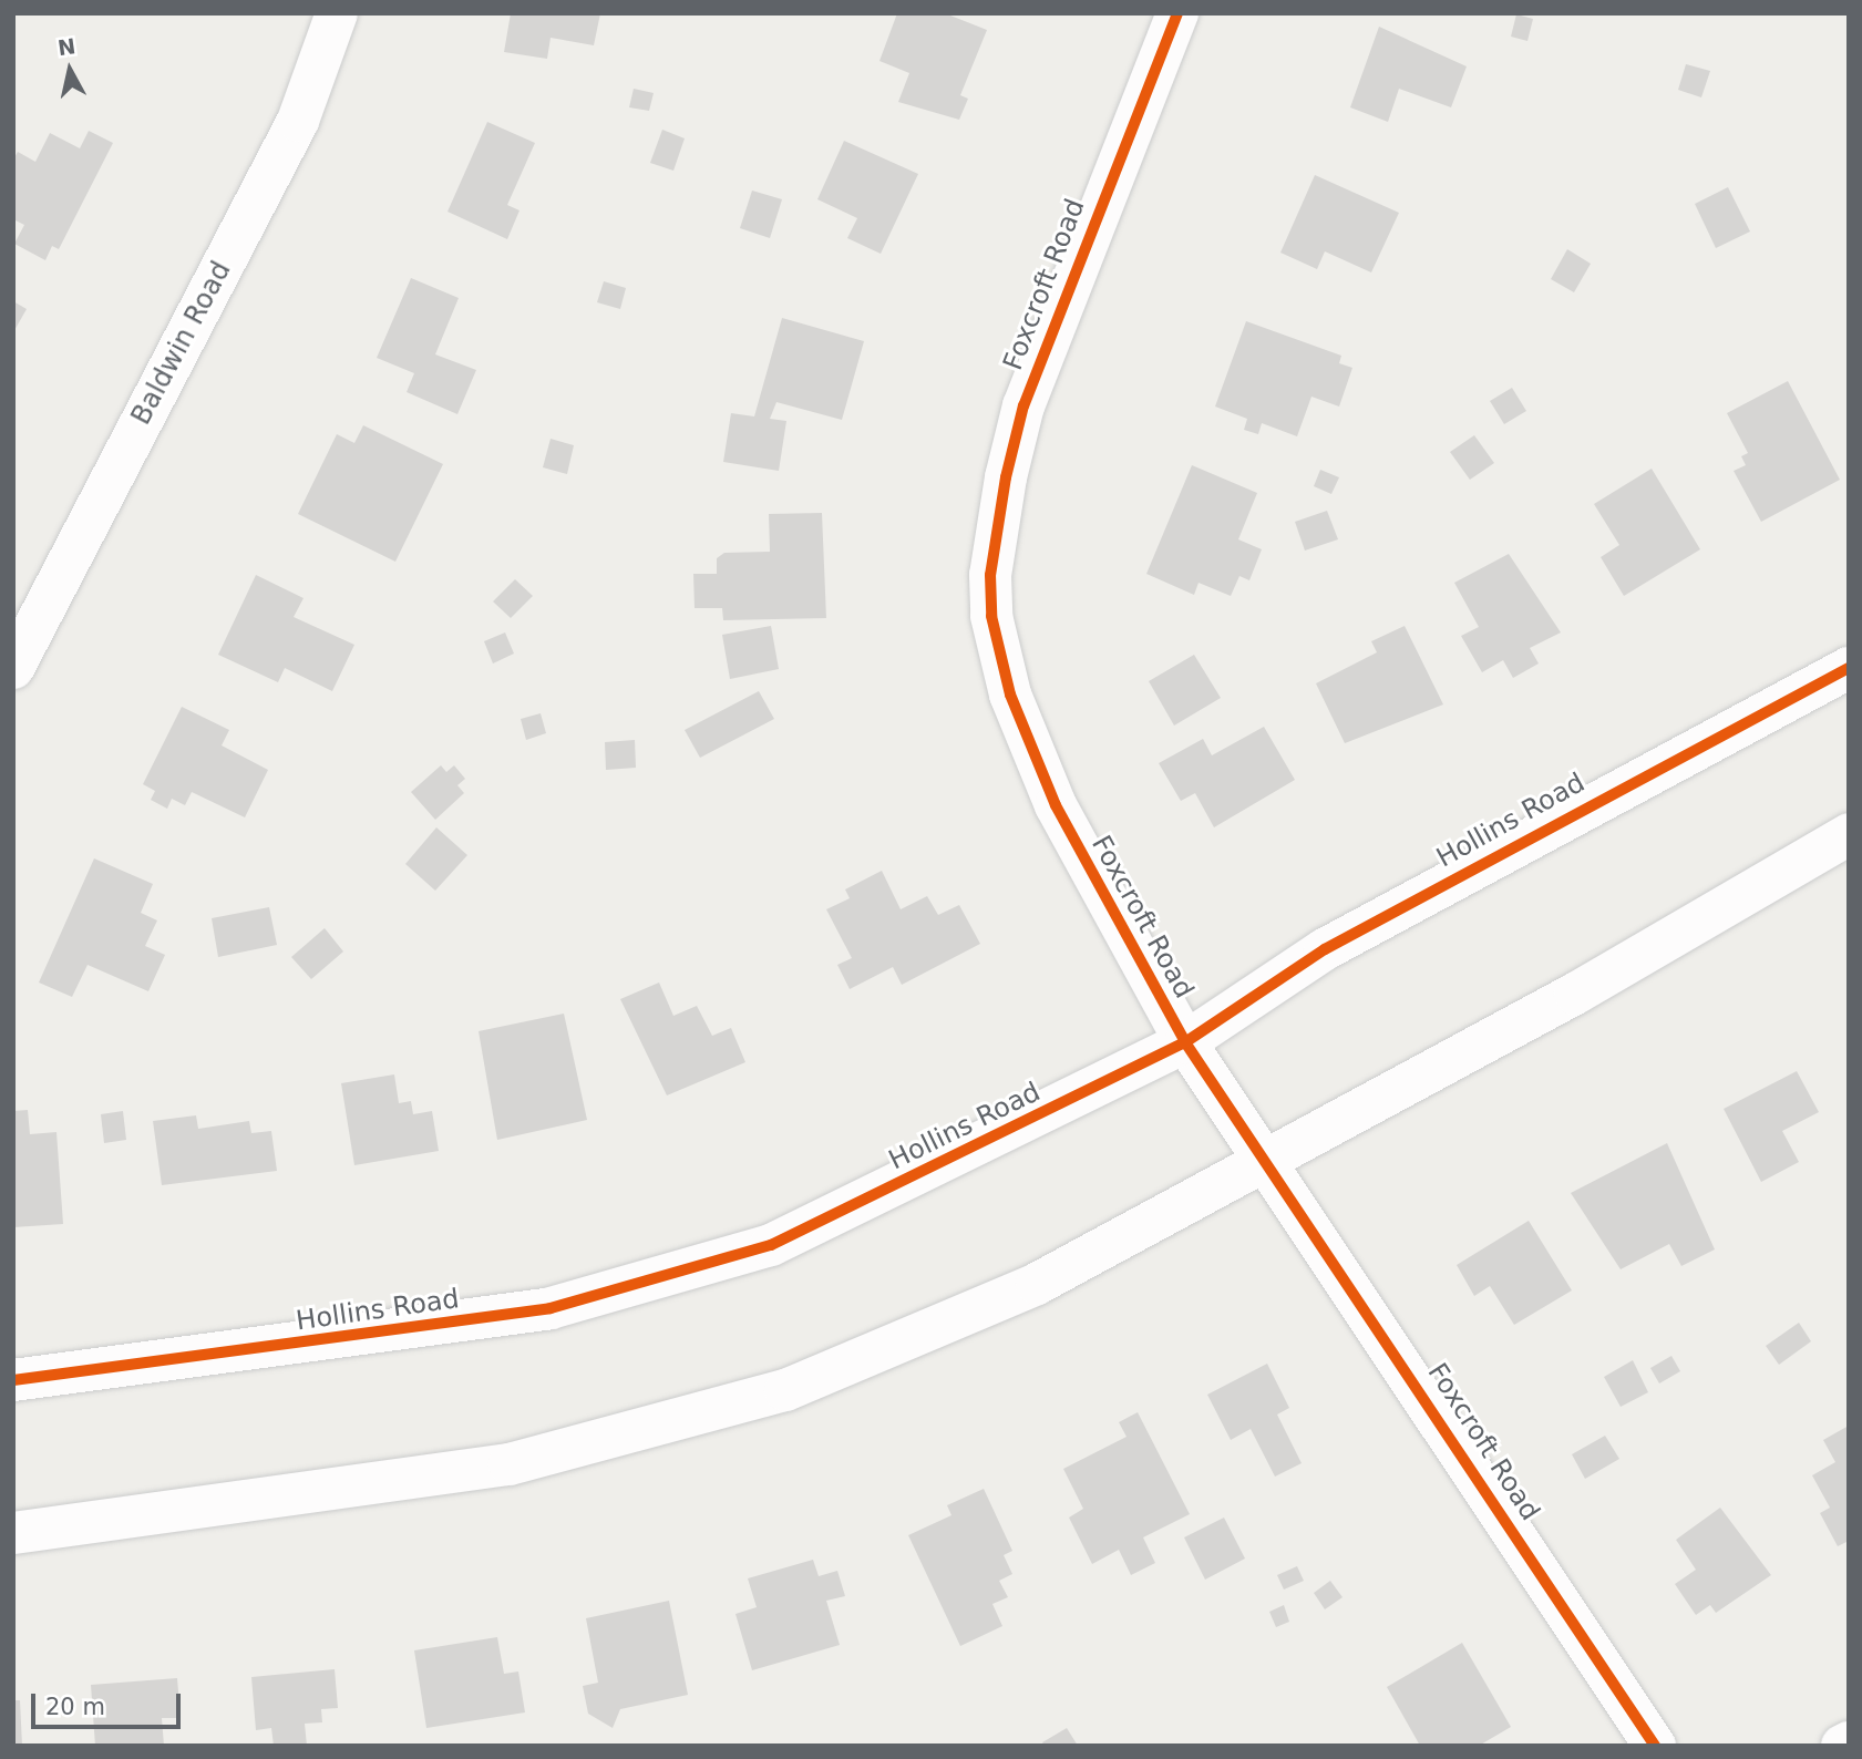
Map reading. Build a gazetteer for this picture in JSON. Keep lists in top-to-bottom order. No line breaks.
{"streets":{"street":["Foxcroft Road","Baldwin Road","Hollins Road"]},"crossings":[["Foxcroft Road","Hollins Road"]],"scale_bar":"20 m","north":"top"}
